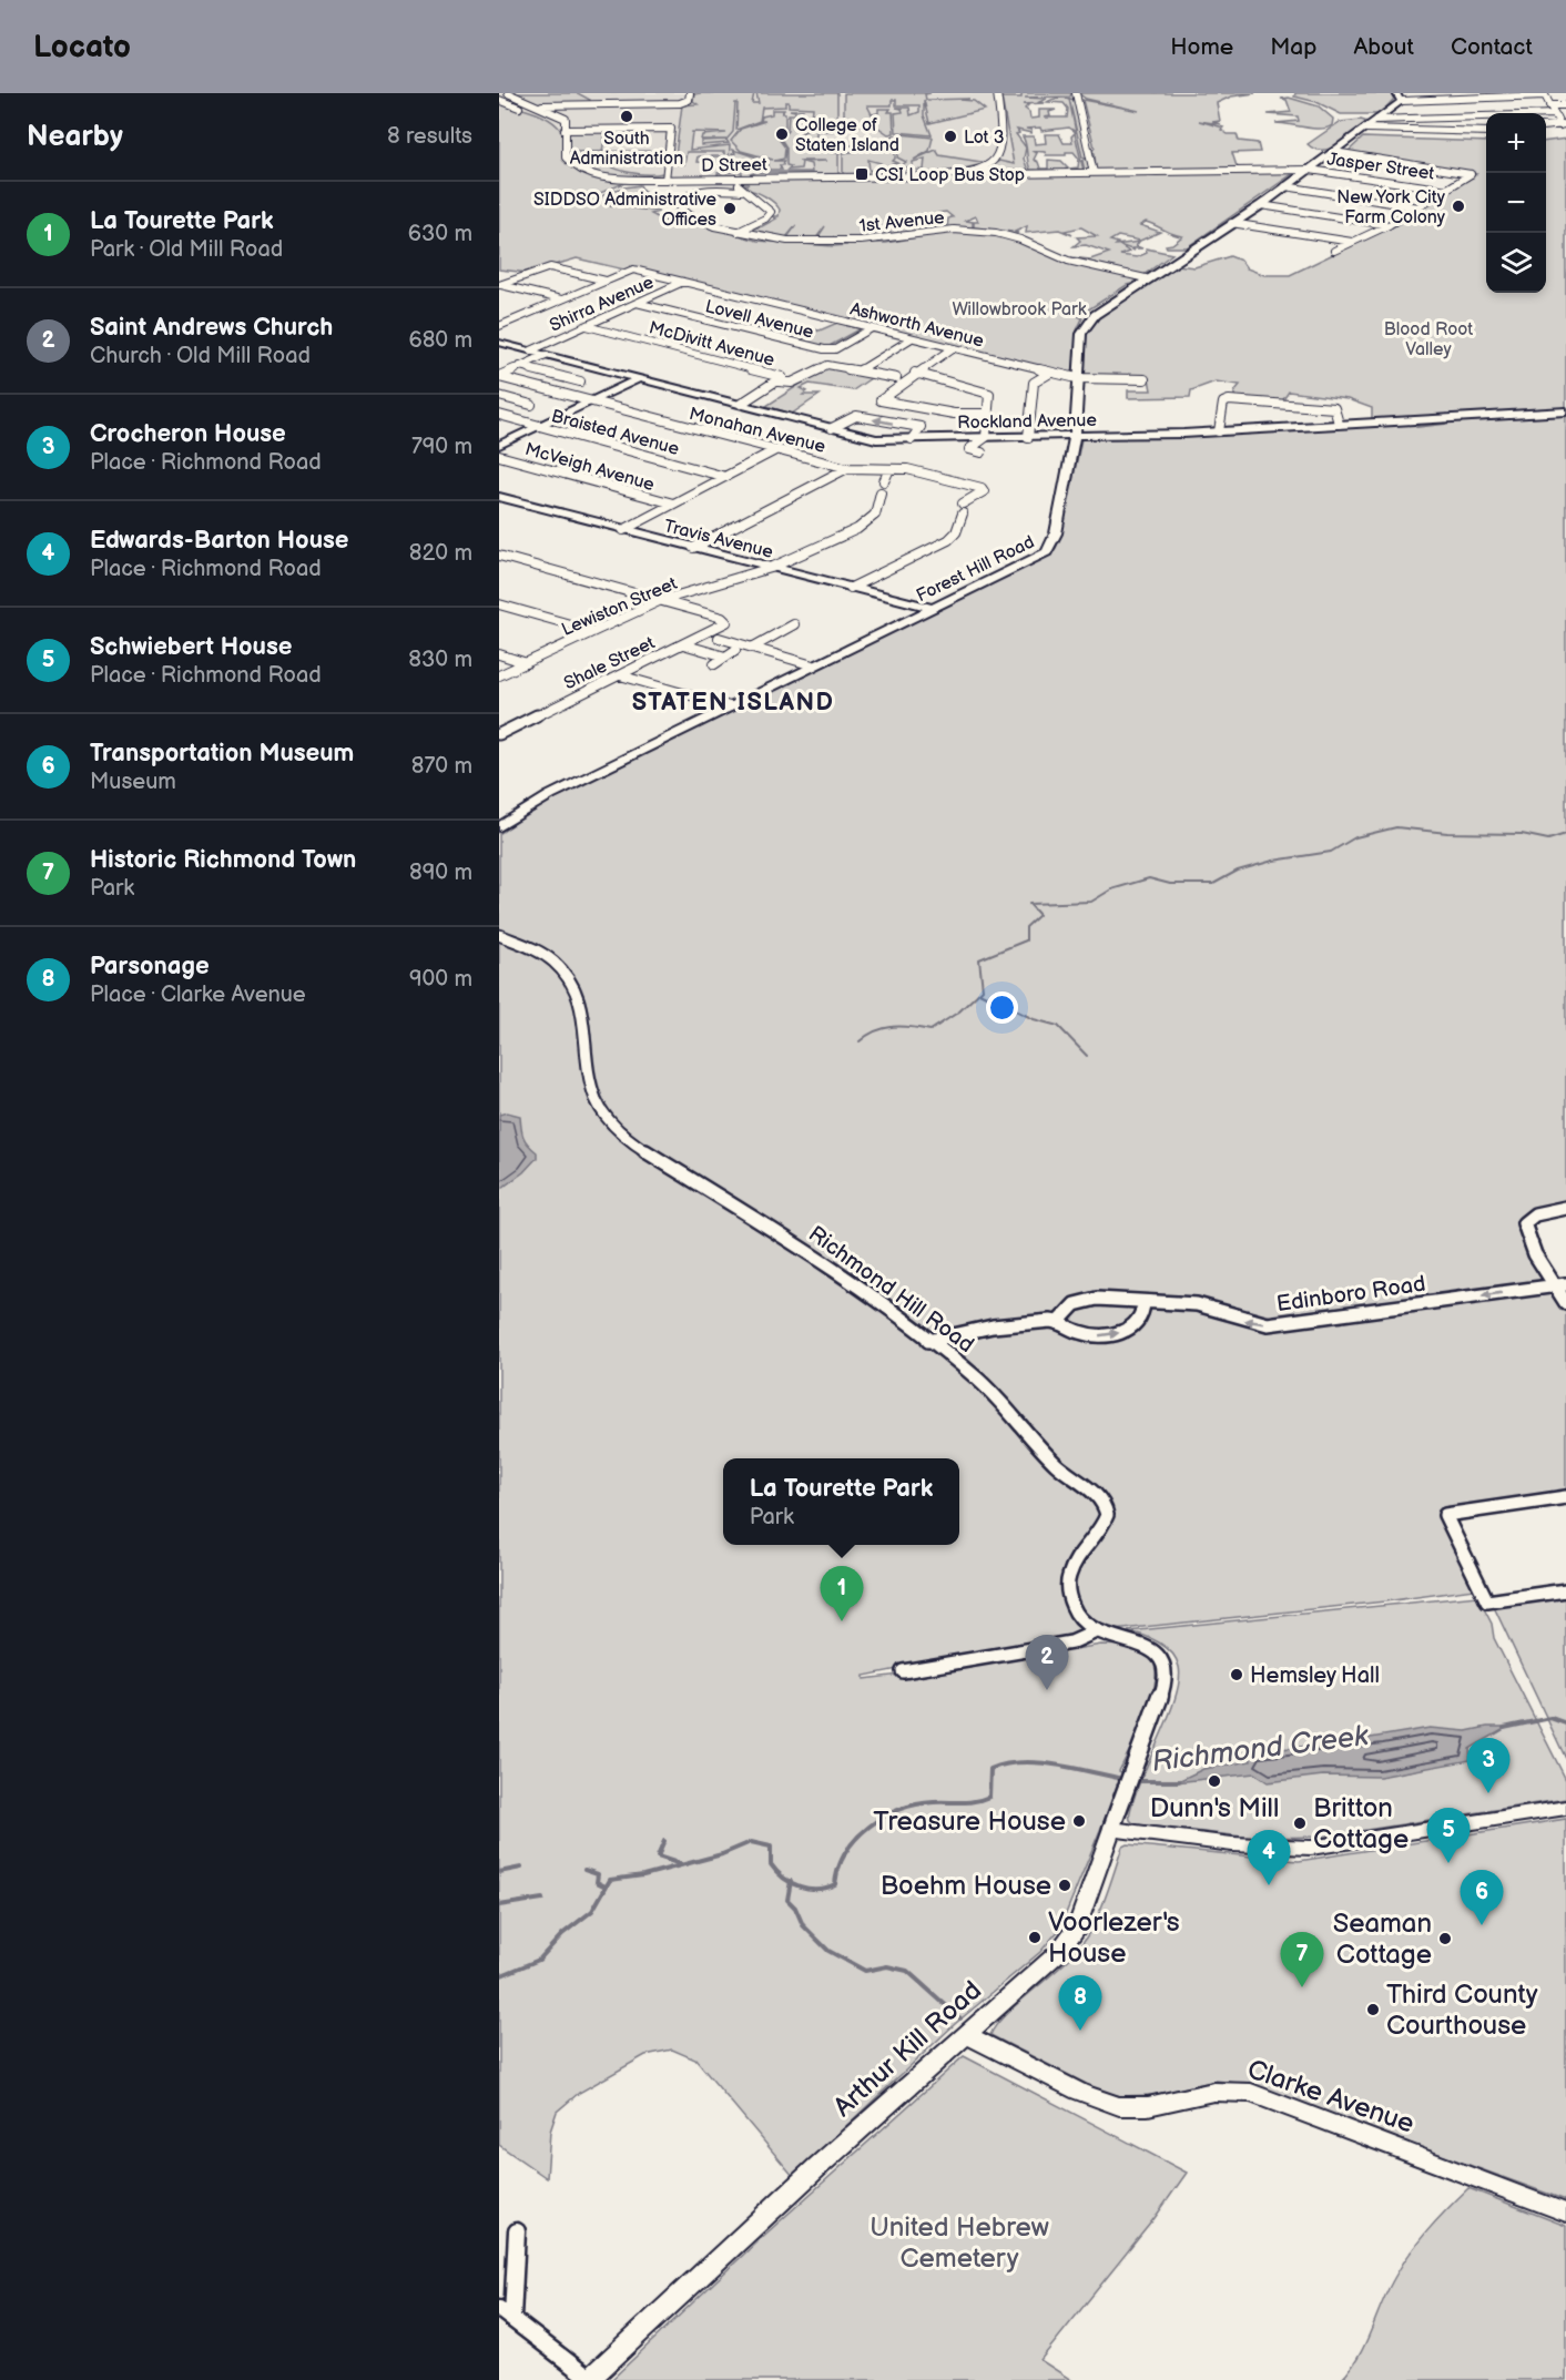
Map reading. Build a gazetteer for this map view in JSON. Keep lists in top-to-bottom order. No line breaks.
{"streets":{"street":["D Street","Jasper Street","1st Avenue","Shirra Avenue","Lovell Avenue","Ashworth Avenue","McDivitt Avenue","Rockland Avenue","Monahan Avenue","Braisted Avenue","McVeigh Avenue","Travis Avenue","Forest Hill Road","Lewiston Street","Shale Street","Richmond Hill Road","Edinboro Road","Arthur Kill Road","Clarke Avenue"]},"crossings":[["D Street","Jasper Street"],["D Street","1st Avenue"],["D Street","Forest Hill Road"],["Jasper Street","Forest Hill Road"],["1st Avenue","Forest Hill Road"],["Shirra Avenue","Lovell Avenue"],["Shirra Avenue","Ashworth Avenue"],["Shirra Avenue","McDivitt Avenue"],["Shirra Avenue","Rockland Avenue"],["Lovell Avenue","Ashworth Avenue"],["Ashworth Avenue","Forest Hill Road"],["McDivitt Avenue","Rockland Avenue"],["Rockland Avenue","Forest Hill Road"],["Travis Avenue","Forest Hill Road"],["Travis Avenue","Lewiston Street"],["Lewiston Street","Shale Street"],["Richmond Hill Road","Arthur Kill Road"],["Arthur Kill Road","Clarke Avenue"]],"one_way":["Edinboro Road"],"districts":["STATEN ISLAND"],"water":["Richmond Creek"],"parks":["Willowbrook Park","Blood Root Valley","United Hebrew Cemetery"],"places":{"other":["South Administration","College of Staten Island","Lot 3","New York City Farm Colony","SIDDSO Administrative Offices","Hemsley Hall","Dunn's Mill","Treasure House","Britton Cottage","Boehm House","Voorlezer's House","Seaman Cottage","Third County Courthouse"],"transit":["CSI Loop Bus Stop"]},"page":{"header":"Locato","nav":["Home","Map","About","Contact"],"heading":["Nearby","8 results"],"map_buttons":["+","−"],"list":[{"mark":"1","name":"La Tourette Park","note":"Park · Old Mill Road","value":"630 m"},{"mark":"2","name":"Saint Andrews Church","note":"Church · Old Mill Road","value":"680 m"},{"mark":"3","name":"Crocheron House","note":"Place · Richmond Road","value":"790 m"},{"mark":"4","name":"Edwards-Barton House","note":"Place · Richmond Road","value":"820 m"},{"mark":"5","name":"Schwiebert House","note":"Place · Richmond Road","value":"830 m"},{"mark":"6","name":"Transportation Museum","note":"Museum","value":"870 m"},{"mark":"7","name":"Historic Richmond Town","note":"Park","value":"890 m"},{"mark":"8","name":"Parsonage","note":"Place · Clarke Avenue","value":"900 m"}],"popup":["La Tourette Park","Park"],"pins":["1","2","3","5","4","6","7","8"]}}
